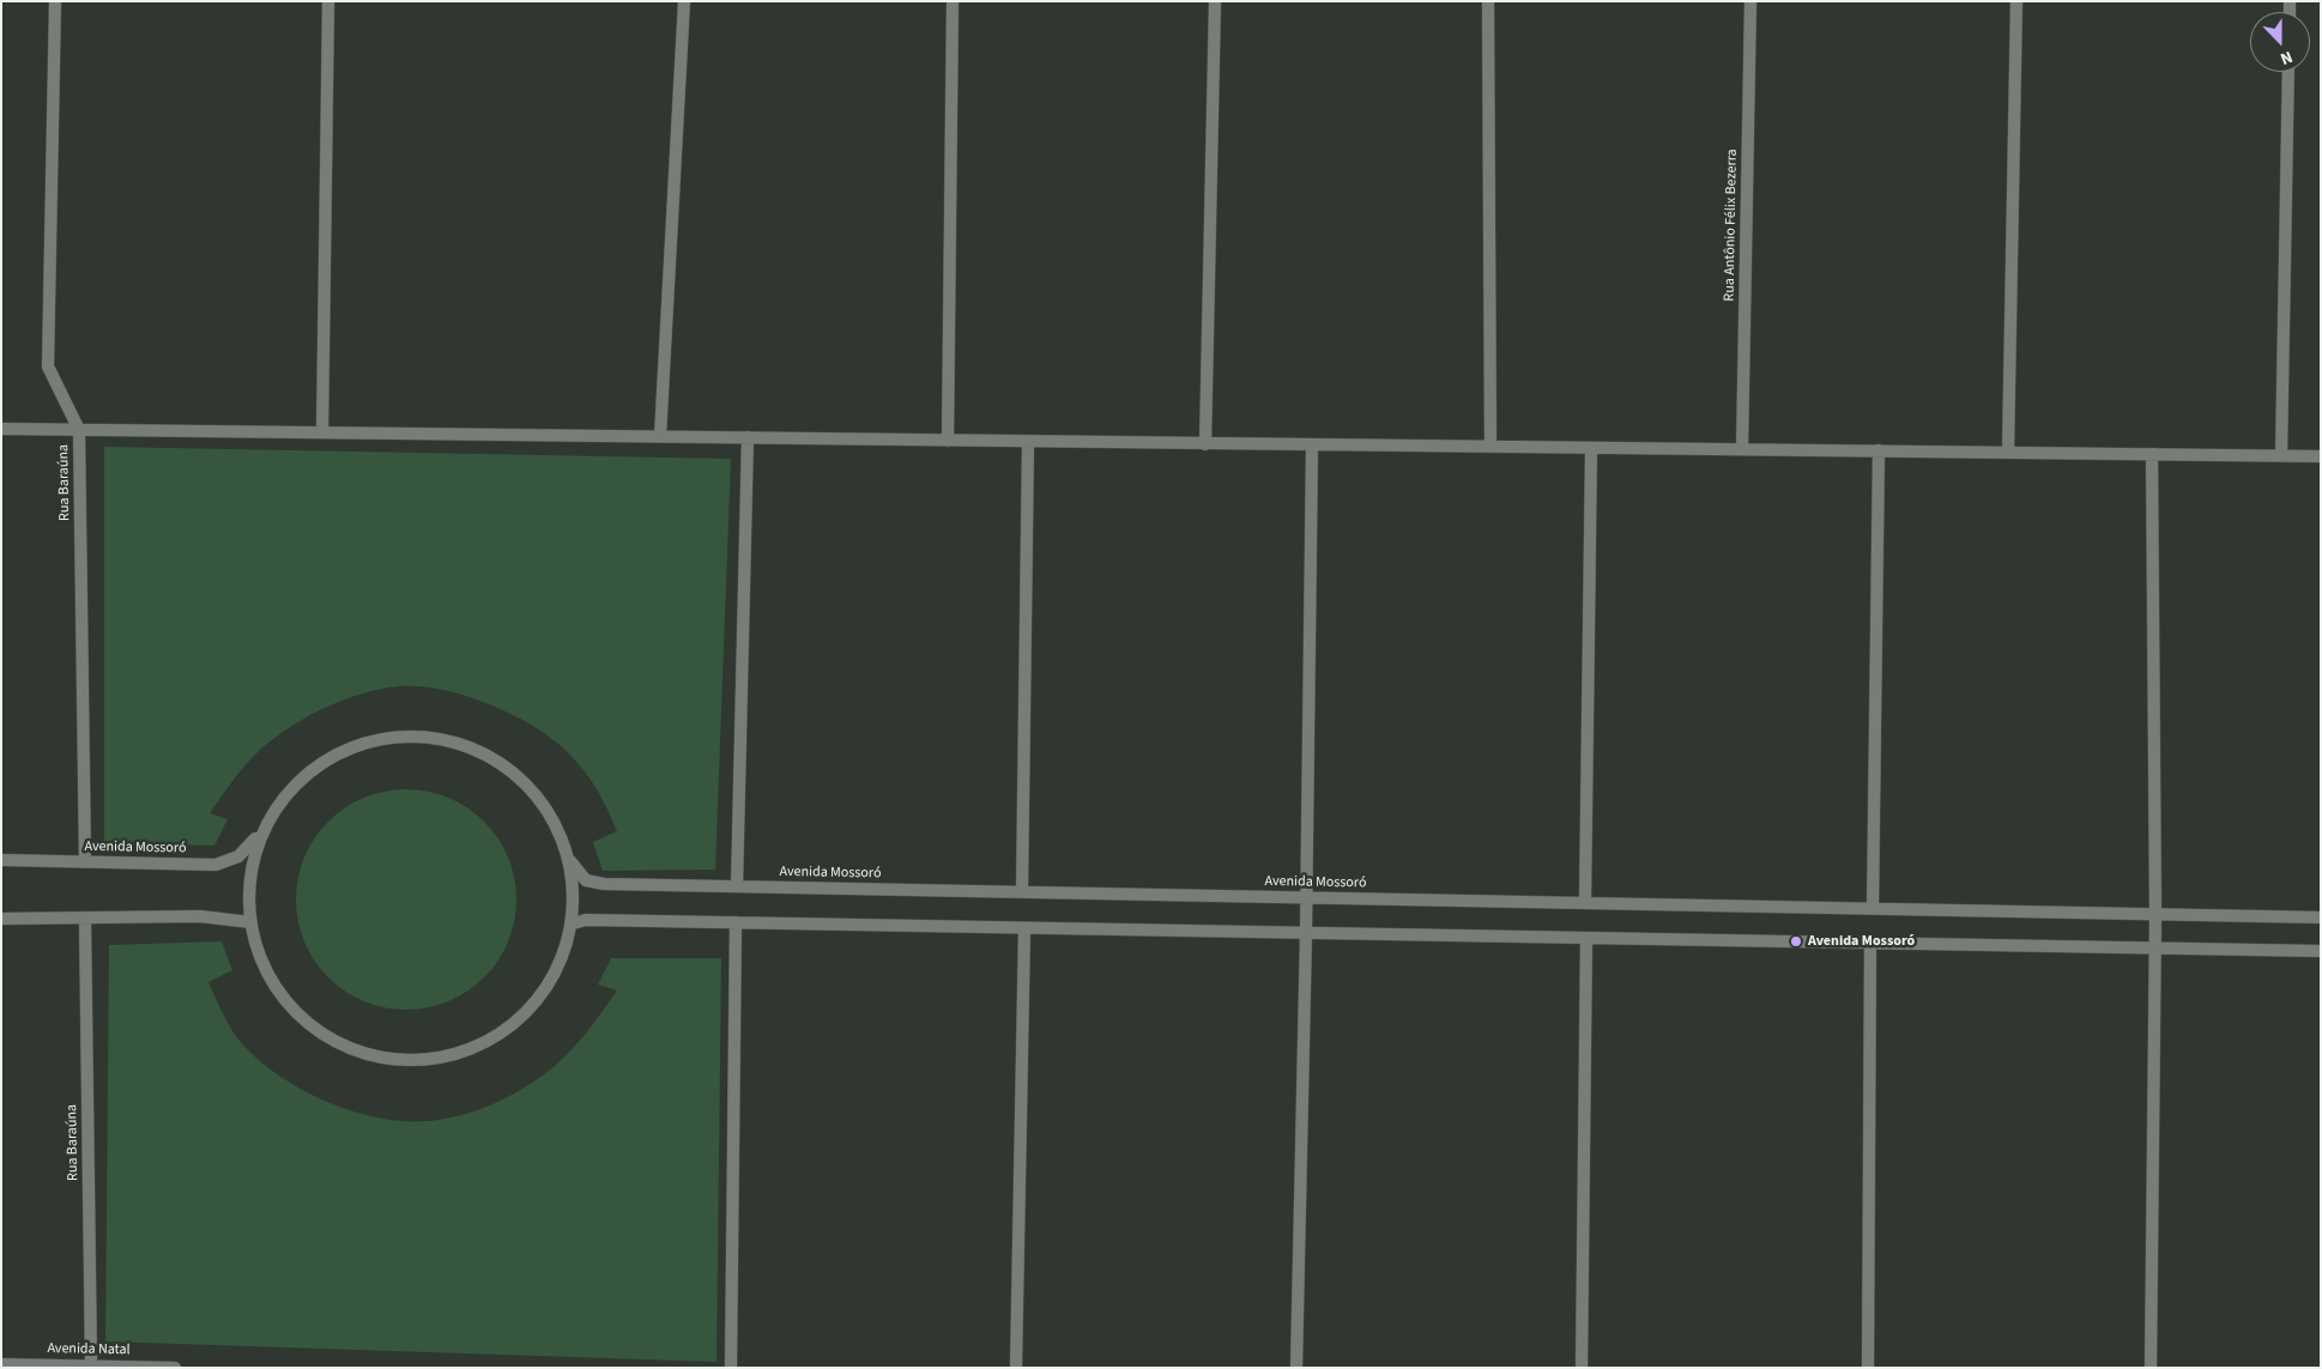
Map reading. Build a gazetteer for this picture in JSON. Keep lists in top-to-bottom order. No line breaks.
{"streets":{"street":["Rua Antônio Félix Bezerra","Rua Baraúna","Avenida Mossoró","Avenida Natal"]},"crossings":[["Rua Baraúna","Avenida Mossoró"],["Rua Baraúna","Avenida Natal"]],"places":["Avenida Mossoró"],"north":"bottom"}
